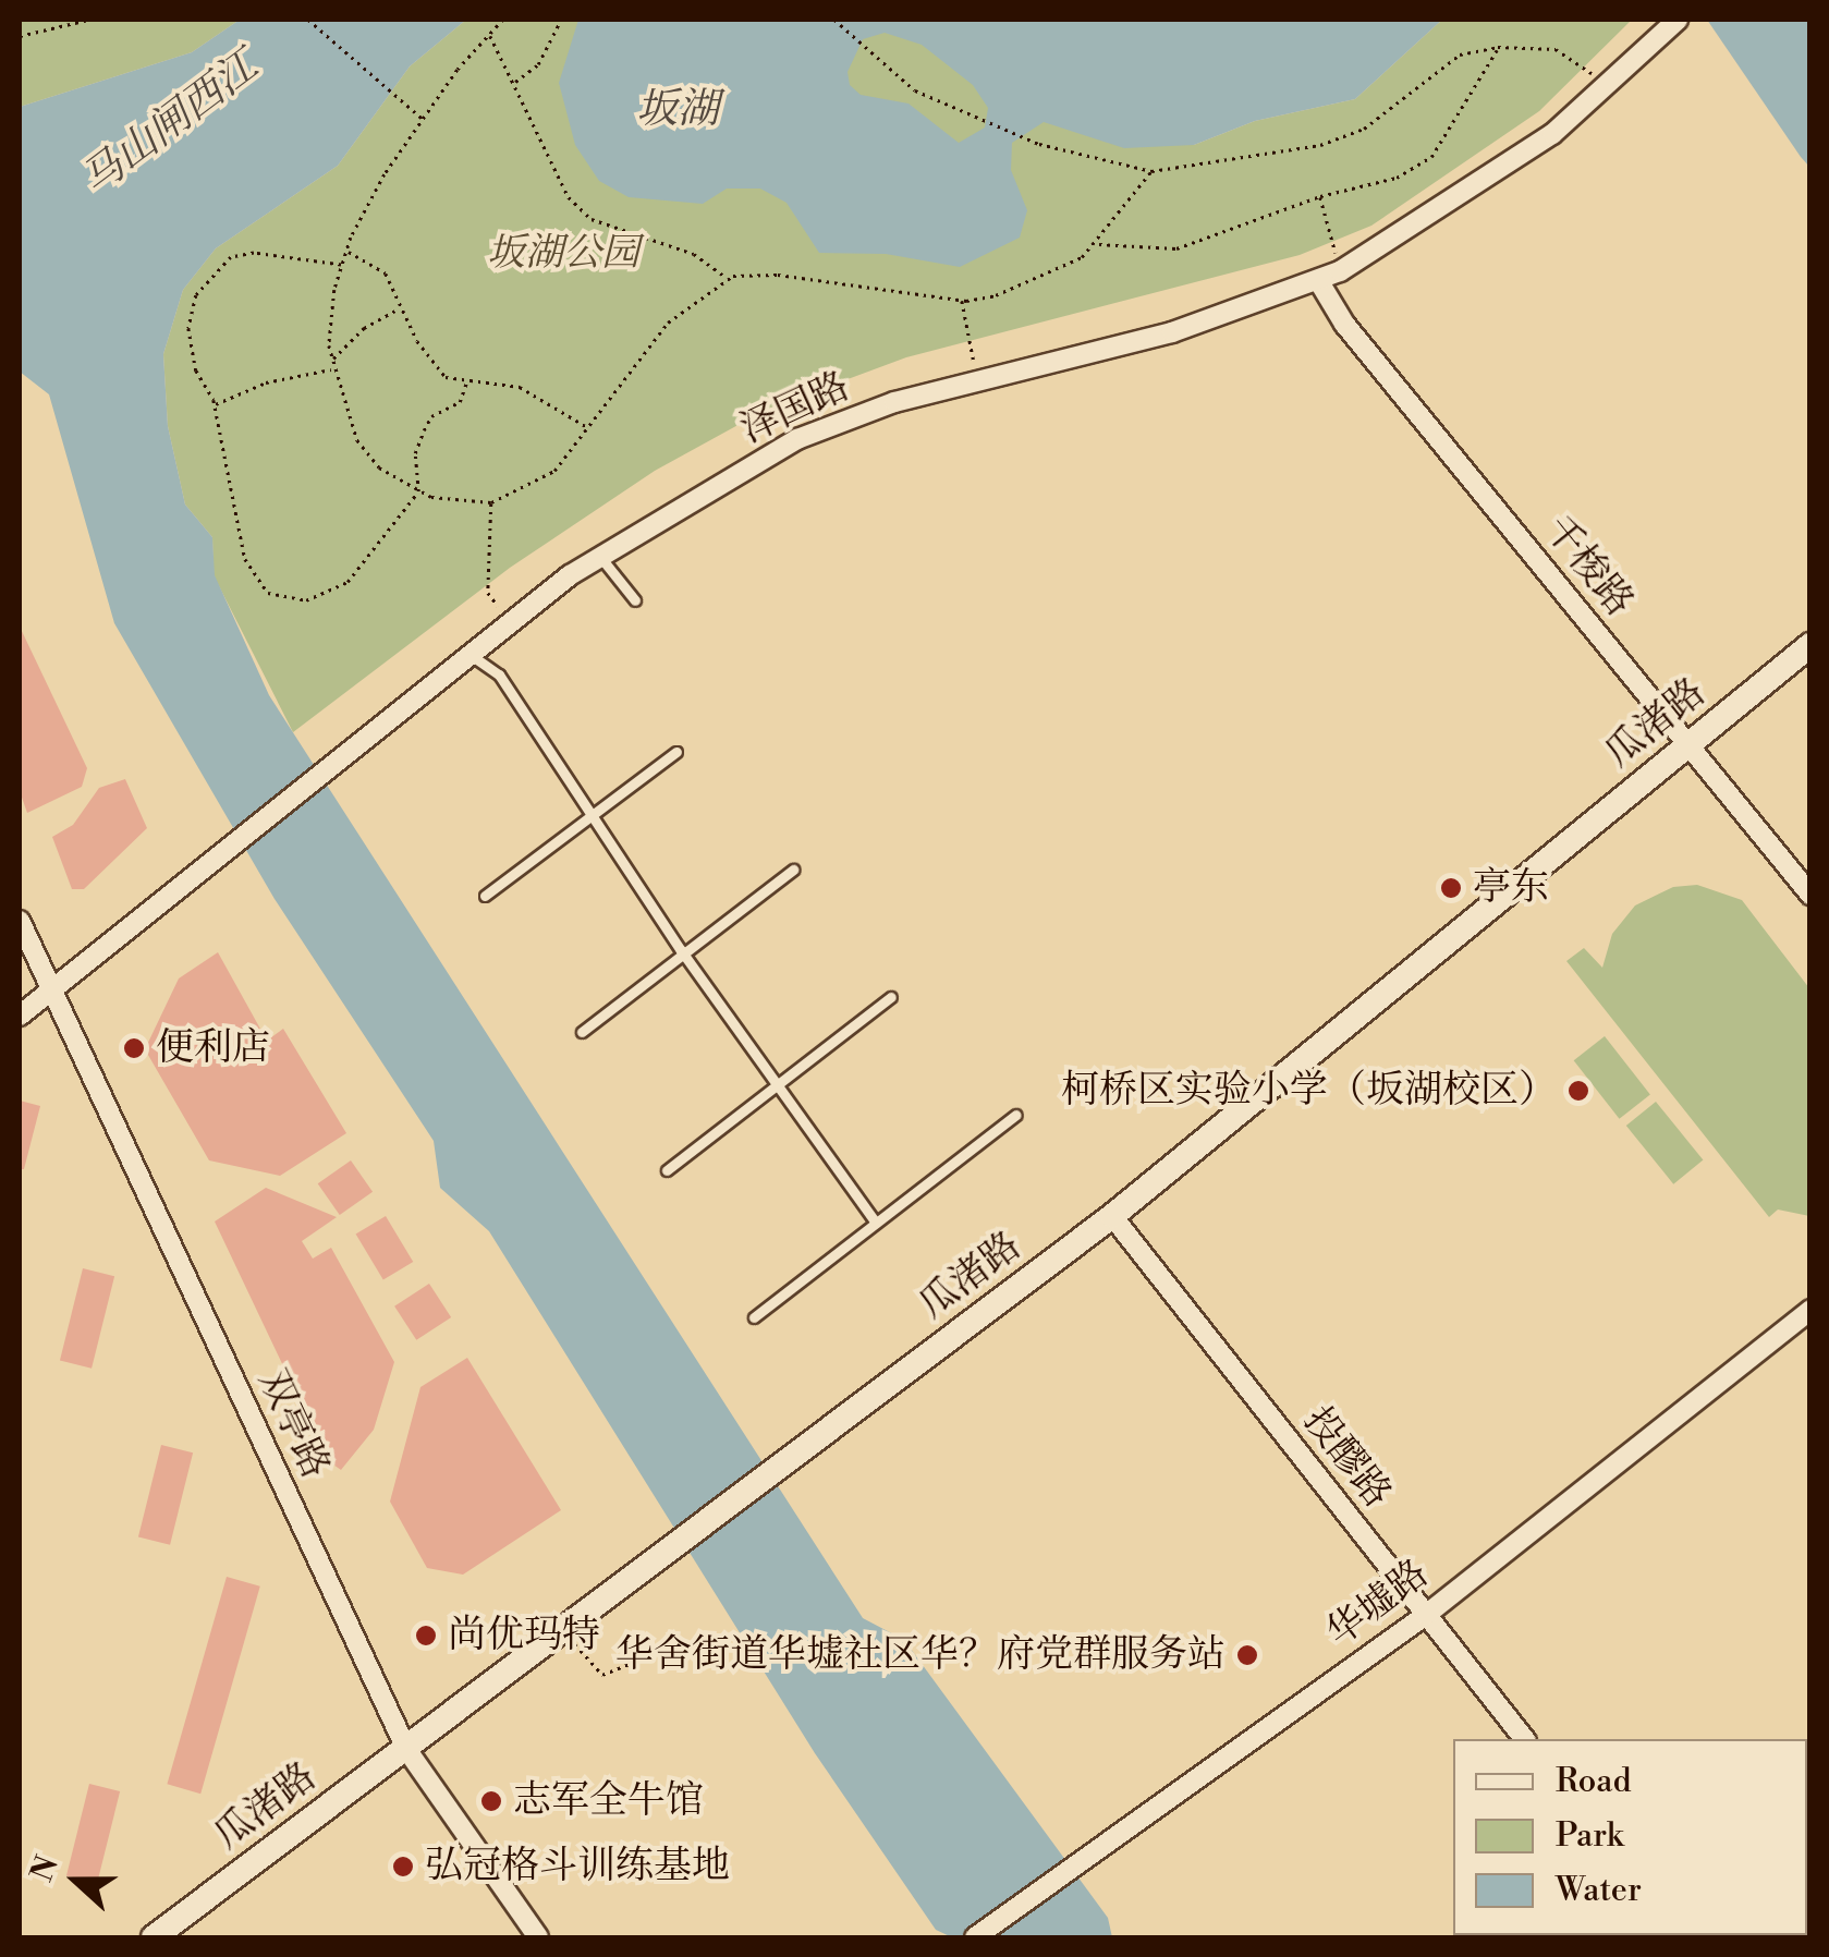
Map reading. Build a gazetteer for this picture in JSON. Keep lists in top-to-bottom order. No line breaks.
{"streets":{"street":["泽国路","千梭路","瓜渚路","双亭路","投醪路","华墟路"]},"crossings":[["泽国路","千梭路"],["泽国路","双亭路"],["千梭路","瓜渚路"],["瓜渚路","双亭路"],["瓜渚路","投醪路"],["投醪路","华墟路"]],"water":["坂湖","马山闸西江"],"parks":["坂湖公园"],"places":["亭东","便利店","柯桥区实验小学（坂湖校区）","尚优玛特","华舍街道华墟社区华？府党群服务站","志军全牛馆","弘冠格斗训练基地"],"legend":["Road","Park","Water"],"north":"left"}
